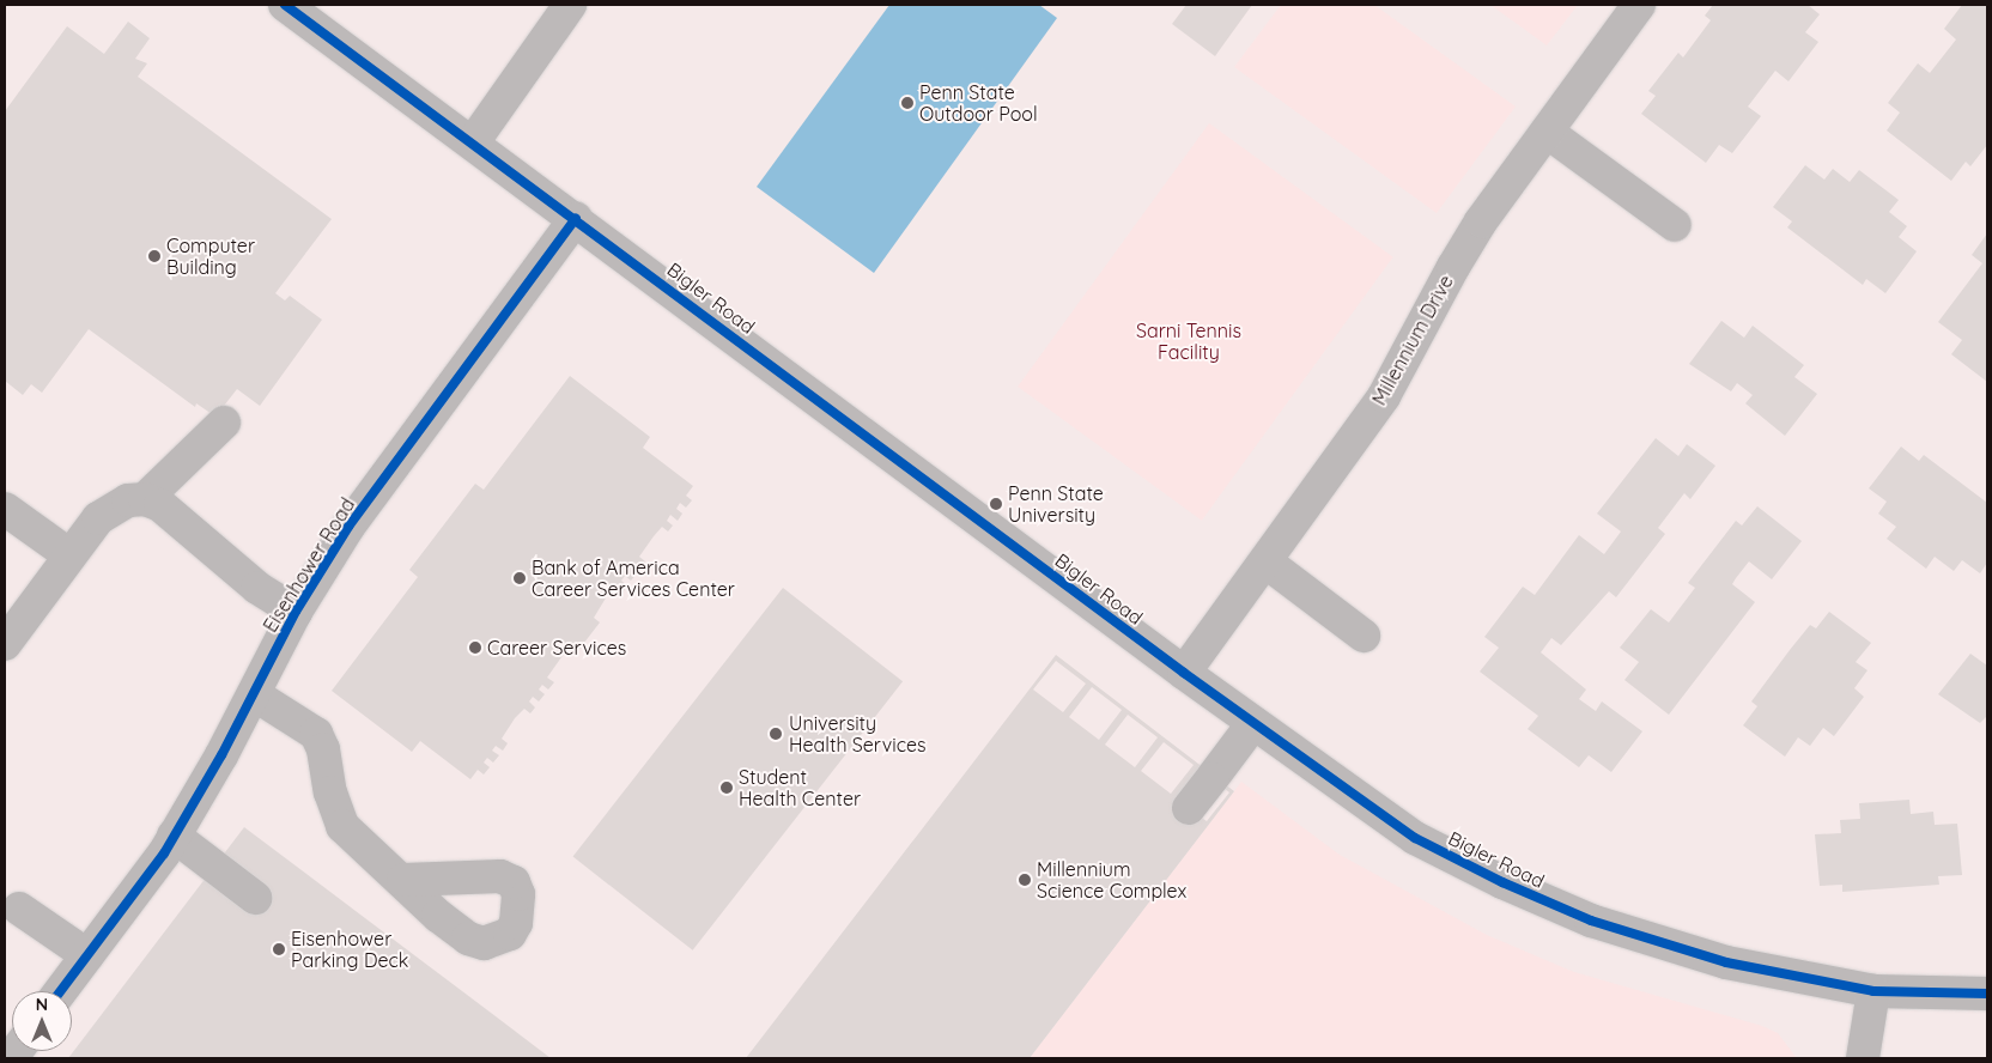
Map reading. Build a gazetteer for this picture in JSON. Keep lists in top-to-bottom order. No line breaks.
{"streets":{"street":["Bigler Road","Millennium Drive","Eisenhower Road"]},"crossings":[["Bigler Road","Millennium Drive"],["Bigler Road","Eisenhower Road"]],"parks":["Sarni Tennis Facility"],"places":["Penn State Outdoor Pool","Computer Building","Penn State University","Bank of America Career Services Center","Career Services","University Health Services","Student Health Center","Millennium Science Complex","Eisenhower Parking Deck"],"north":"top"}
